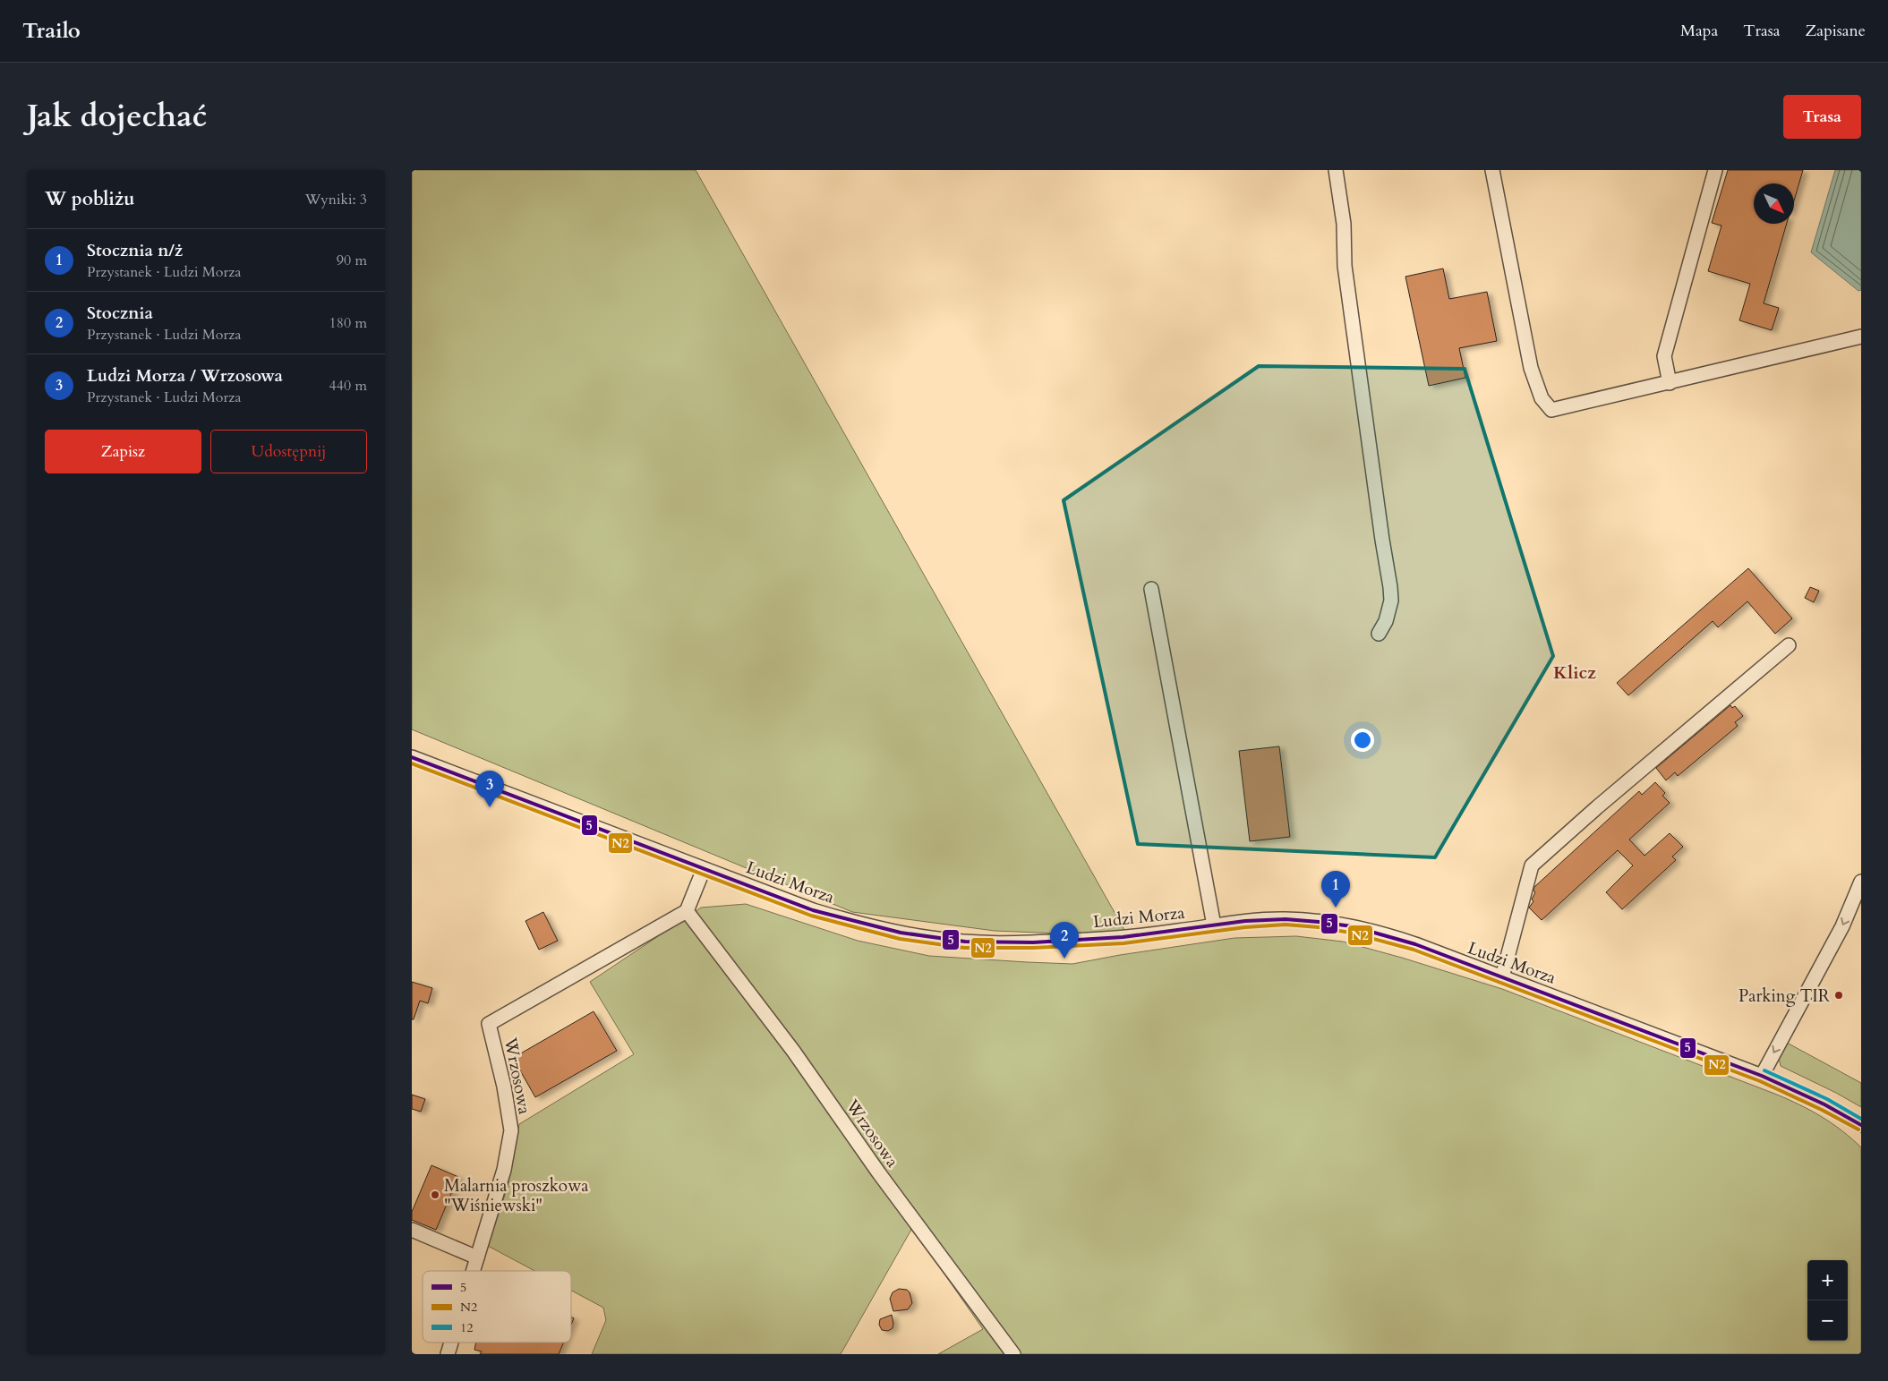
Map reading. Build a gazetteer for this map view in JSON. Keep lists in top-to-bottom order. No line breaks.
{"streets":{"street":["Ludzi Morza","Wrzosowa"]},"districts":["Klicz"],"places":["Parking TIR","Malarnia proszkowa \"Wiśniewski\""],"lines":["transit line 5","transit line N2","transit line 12"],"legend":["5","N2","12"],"north":"bottom right","page":{"header":"Trailo","nav":["Mapa","Trasa","Zapisane"],"title":"Jak dojechać","buttons":["Trasa",["Zapisz","Udostępnij"]],"heading":["W pobliżu","Wyniki: 3"],"list":[{"mark":"1","name":"Stocznia n/ż","note":"Przystanek · Ludzi Morza","value":"90 m"},{"mark":"2","name":"Stocznia","note":"Przystanek · Ludzi Morza","value":"180 m"},{"mark":"3","name":"Ludzi Morza / Wrzosowa","note":"Przystanek · Ludzi Morza","value":"440 m"}],"pins":["3","1","2"],"map_buttons":["+","−"]}}
